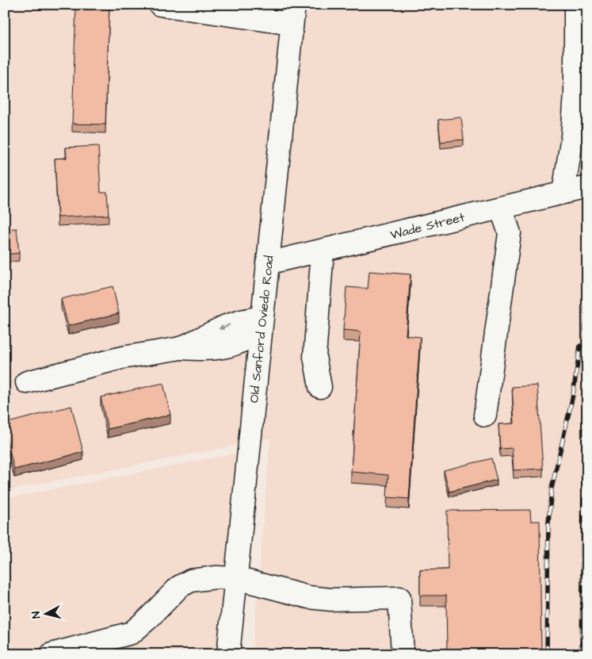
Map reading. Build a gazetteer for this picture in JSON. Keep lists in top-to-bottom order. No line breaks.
{"streets":{"street":["Wade Street","Old Sanford Oviedo Road"]},"crossings":[["Wade Street","Old Sanford Oviedo Road"]],"north":"left"}
